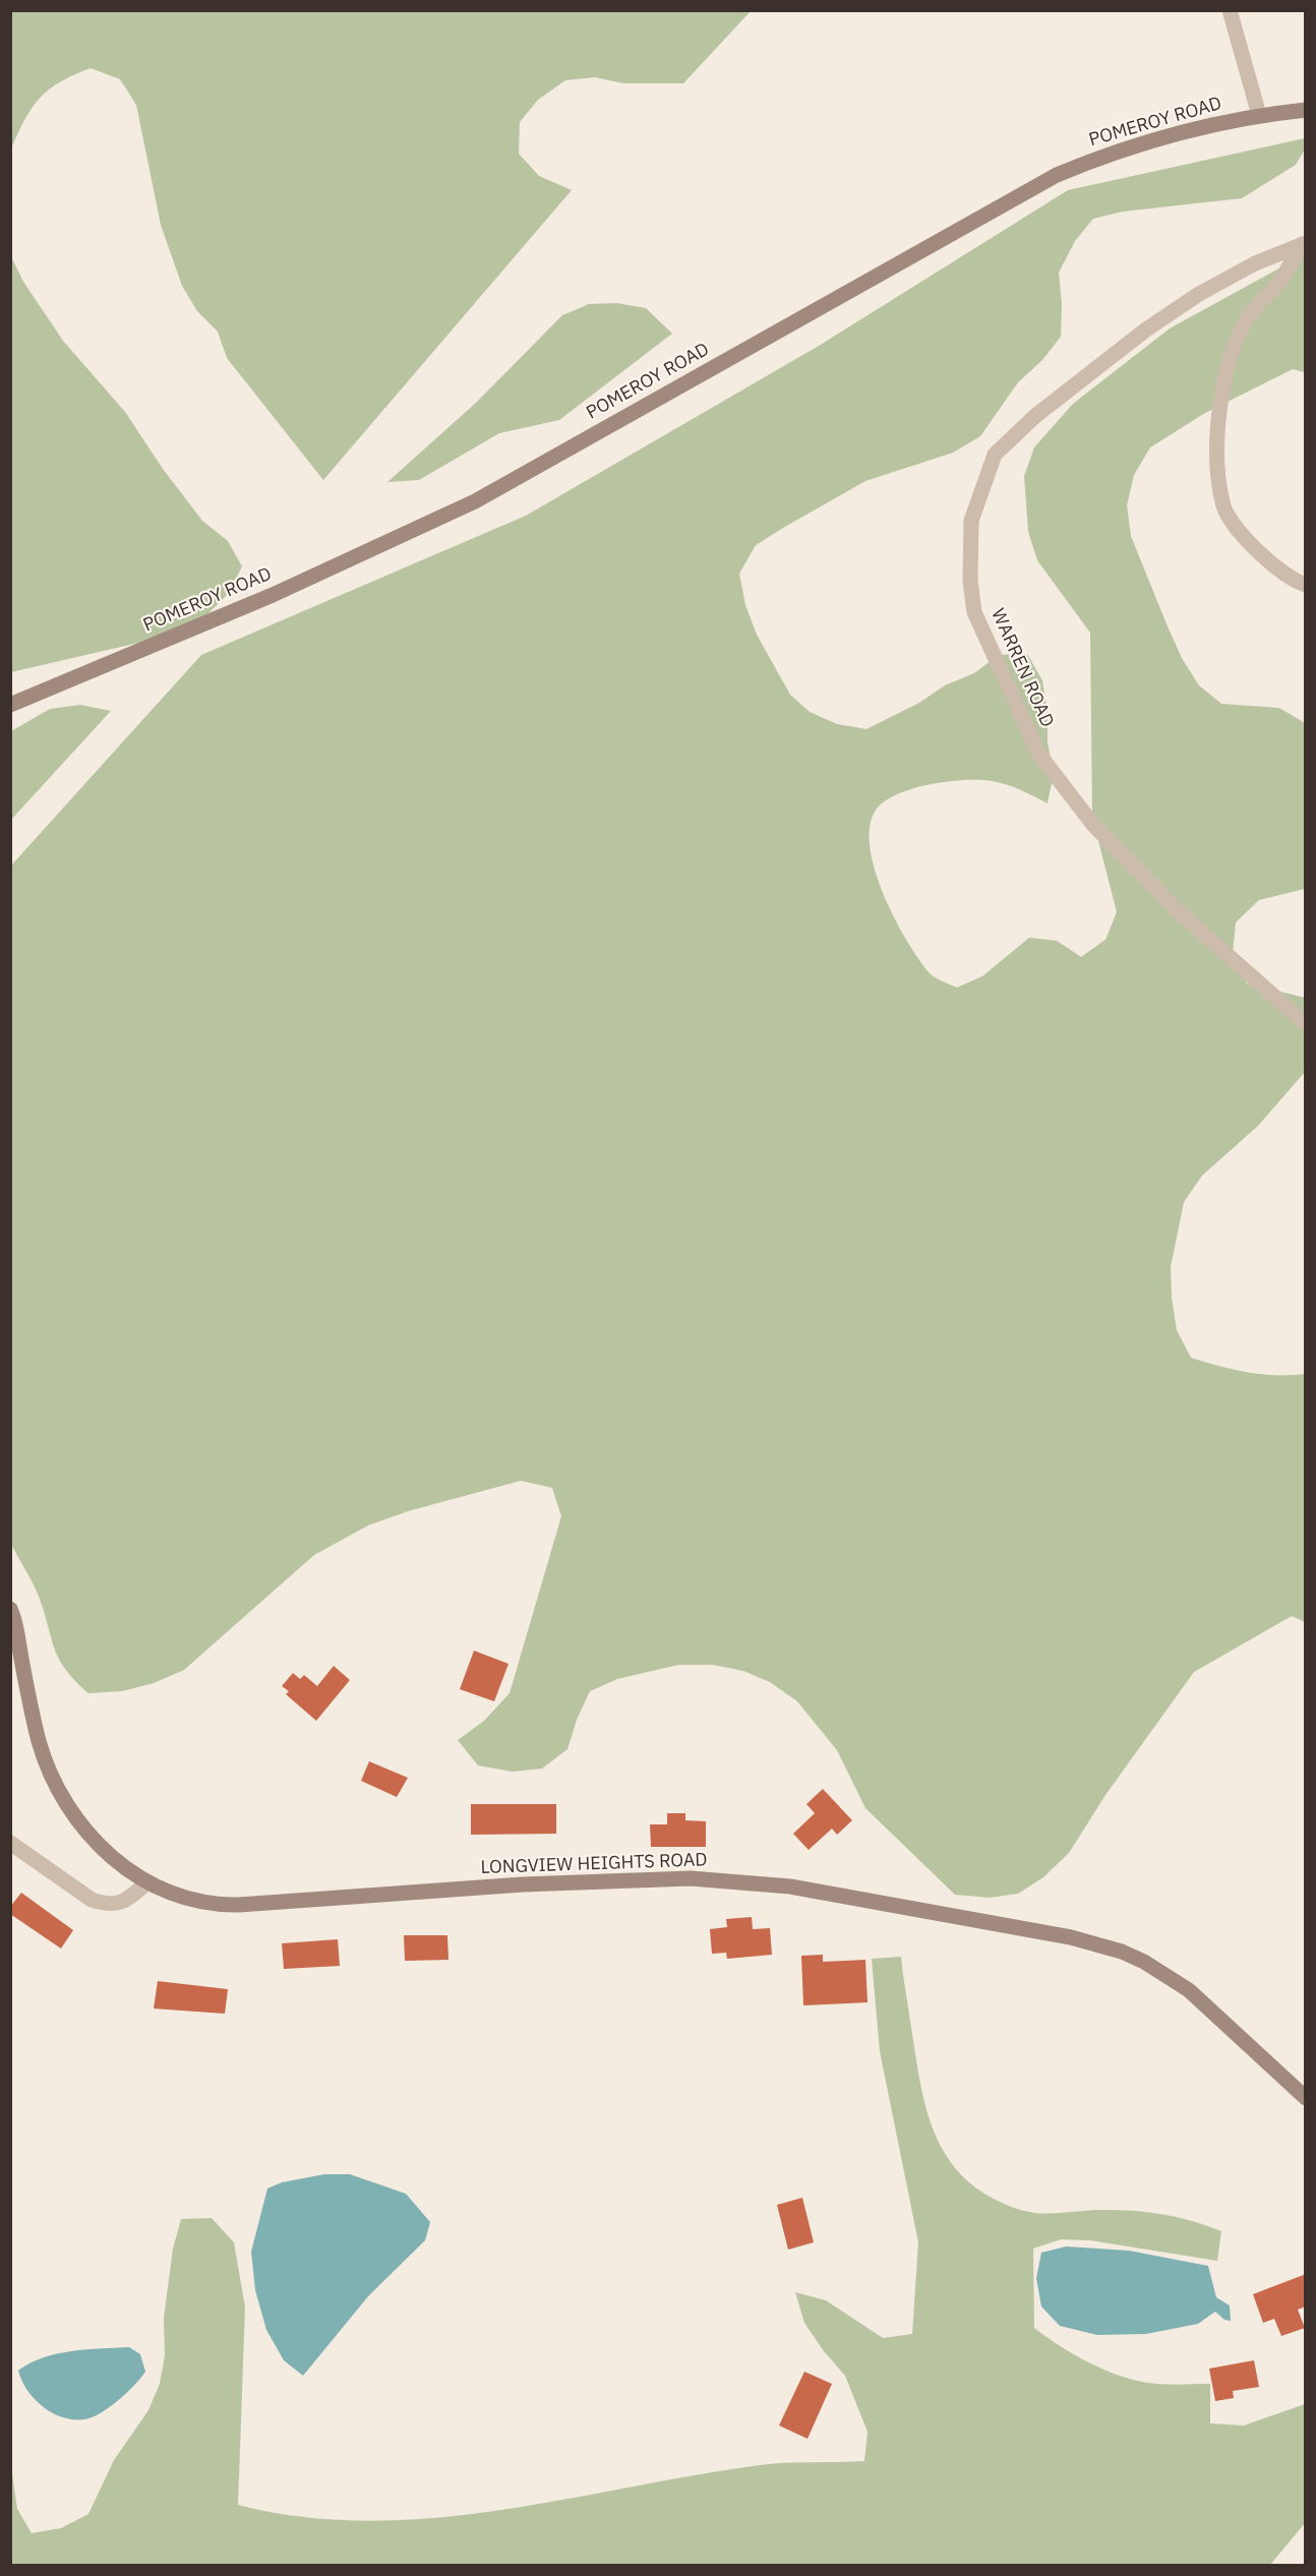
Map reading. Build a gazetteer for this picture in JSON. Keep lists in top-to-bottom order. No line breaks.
{"streets":{"street":["POMEROY ROAD","WARREN ROAD","LONGVIEW HEIGHTS ROAD"]}}
